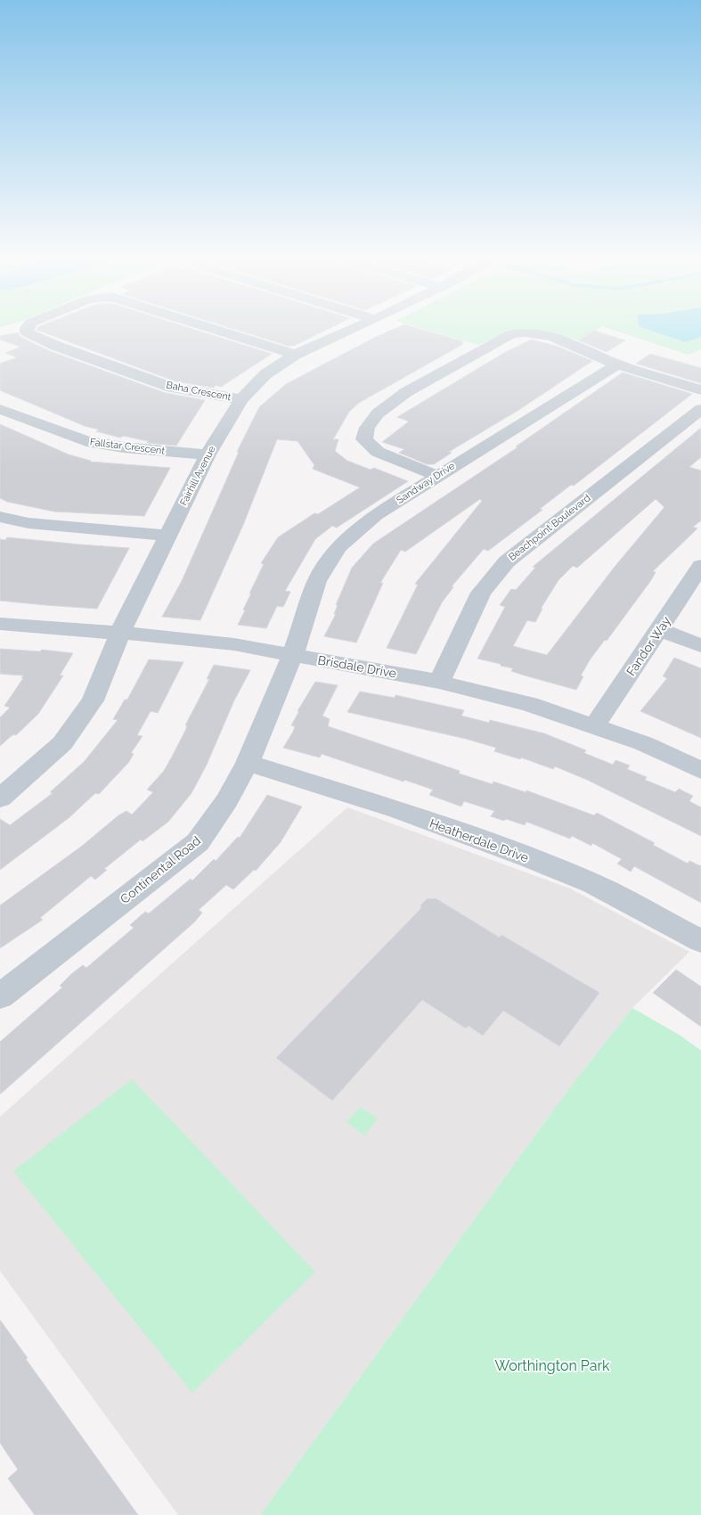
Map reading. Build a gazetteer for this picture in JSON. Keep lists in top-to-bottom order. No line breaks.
{"streets":{"street":["Baha Crescent","Fallstar Crescent","Fairhill Avenue","Sandway Drive","Beachpoint Boulevard","Fandor Way","Brisdale Drive","Heatherdale Drive","Continental Road"]},"crossings":[["Baha Crescent","Fairhill Avenue"],["Fallstar Crescent","Fairhill Avenue"],["Fairhill Avenue","Brisdale Drive"],["Sandway Drive","Brisdale Drive"],["Sandway Drive","Continental Road"],["Beachpoint Boulevard","Brisdale Drive"],["Fandor Way","Brisdale Drive"],["Brisdale Drive","Continental Road"],["Heatherdale Drive","Continental Road"]],"parks":["Worthington Park"]}
